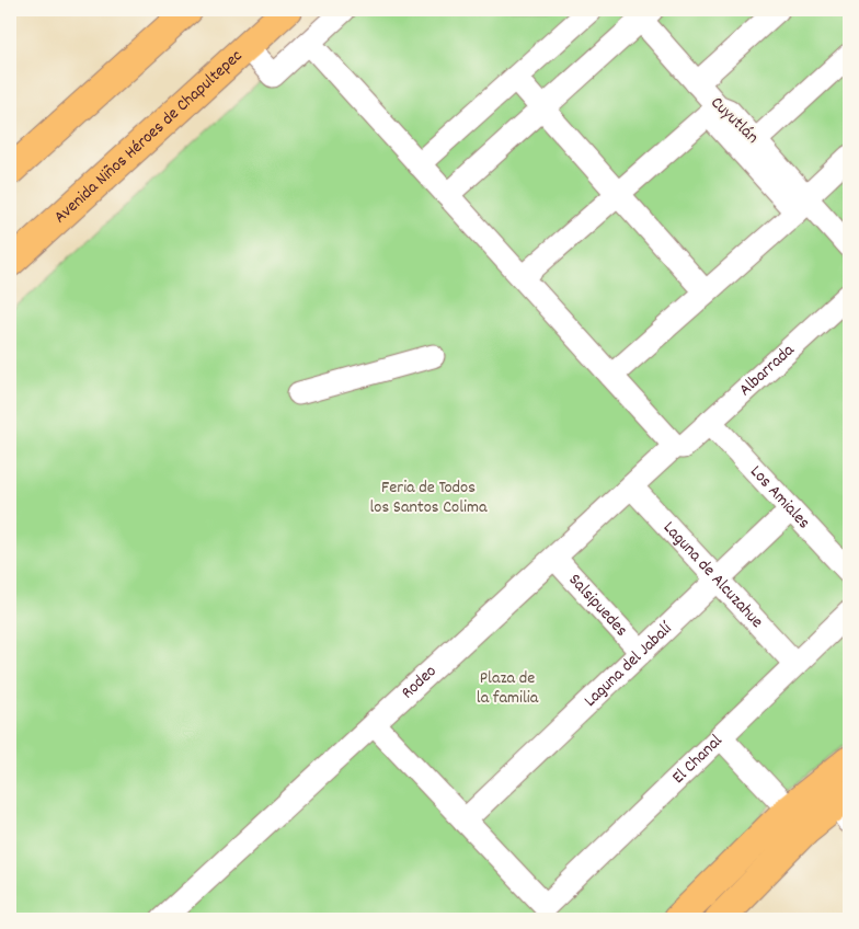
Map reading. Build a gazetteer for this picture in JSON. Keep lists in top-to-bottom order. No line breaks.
{"streets":{"main road":["Avenida Niños Héroes de Chapultepec"],"street":["Cuyutlán","Albarrada","Los Amiales","Laguna de Alcuzahue","Salsipuedes","Laguna del Jabalí","Rodeo","El Chanal"]},"crossings":[["Albarrada","Los Amiales"],["Albarrada","Rodeo"],["Los Amiales","Laguna del Jabalí"],["Laguna de Alcuzahue","Laguna del Jabalí"],["Laguna de Alcuzahue","Rodeo"],["Laguna de Alcuzahue","El Chanal"],["Salsipuedes","Laguna del Jabalí"],["Salsipuedes","Rodeo"],["Laguna del Jabalí","El Chanal"]],"parks":["Feria de Todos los Santos Colima","Plaza de la familia"]}
